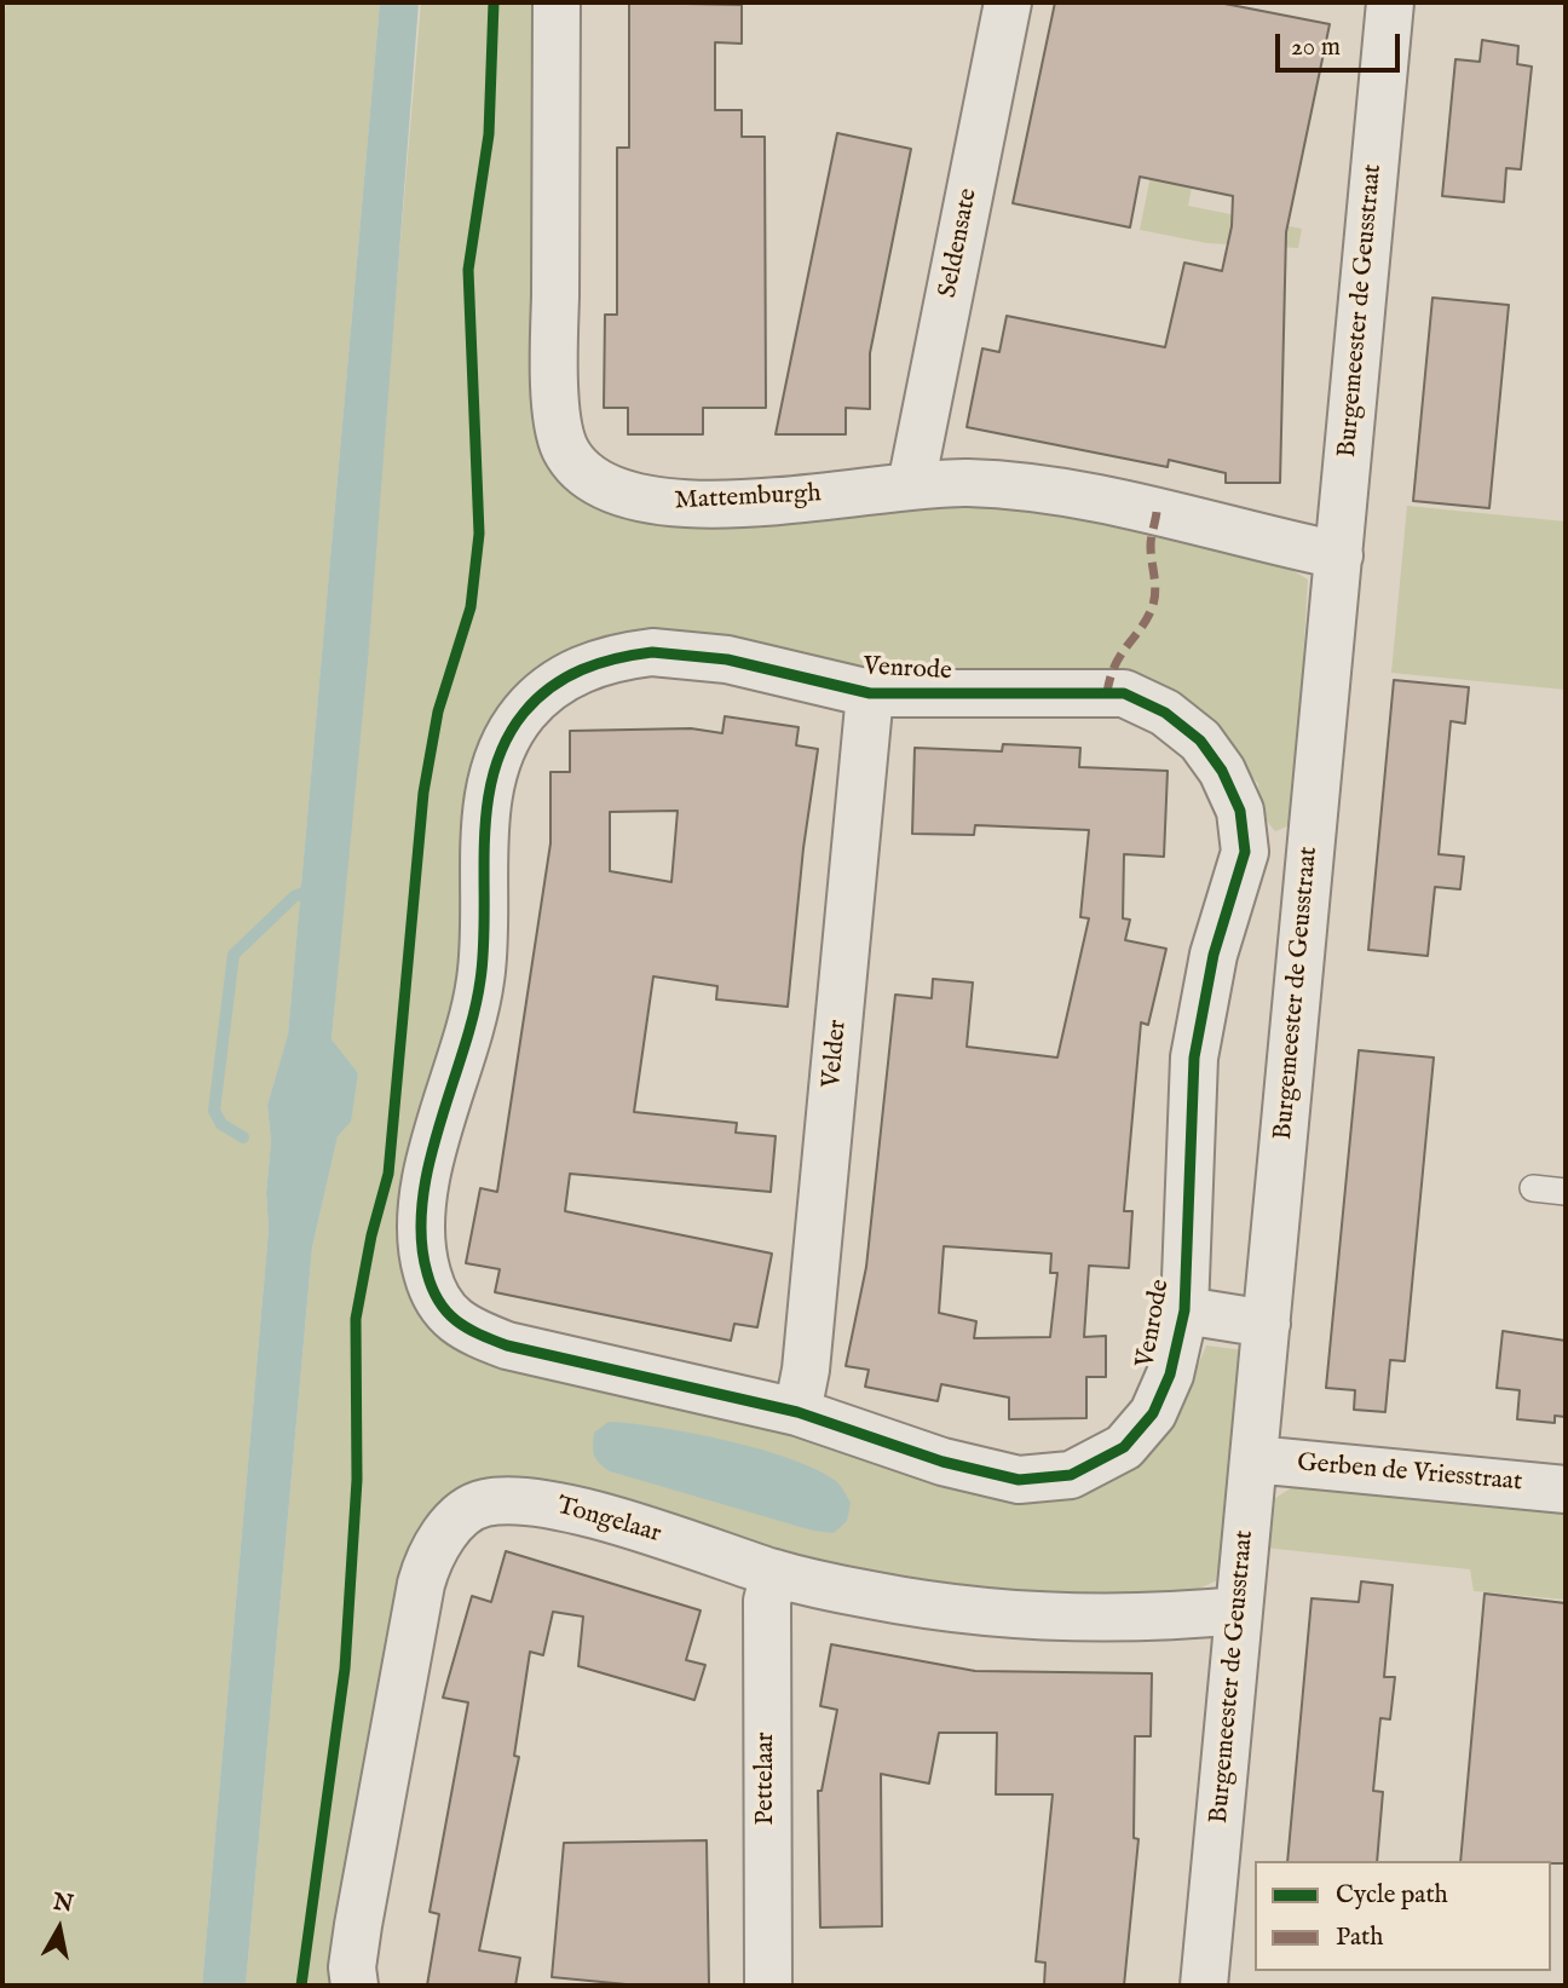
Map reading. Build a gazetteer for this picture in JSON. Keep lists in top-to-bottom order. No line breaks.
{"streets":{"street":["Seldensate","Burgemeester de Geusstraat","Mattemburgh","Venrode","Velder","Gerben de Vriesstraat","Tongelaar","Pettelaar"]},"crossings":[["Seldensate","Mattemburgh"],["Burgemeester de Geusstraat","Mattemburgh"],["Burgemeester de Geusstraat","Venrode"],["Burgemeester de Geusstraat","Gerben de Vriesstraat"],["Burgemeester de Geusstraat","Tongelaar"],["Venrode","Velder"],["Tongelaar","Pettelaar"]],"legend":["Cycle path","Path"],"scale_bar":"20 m","north":"top"}
